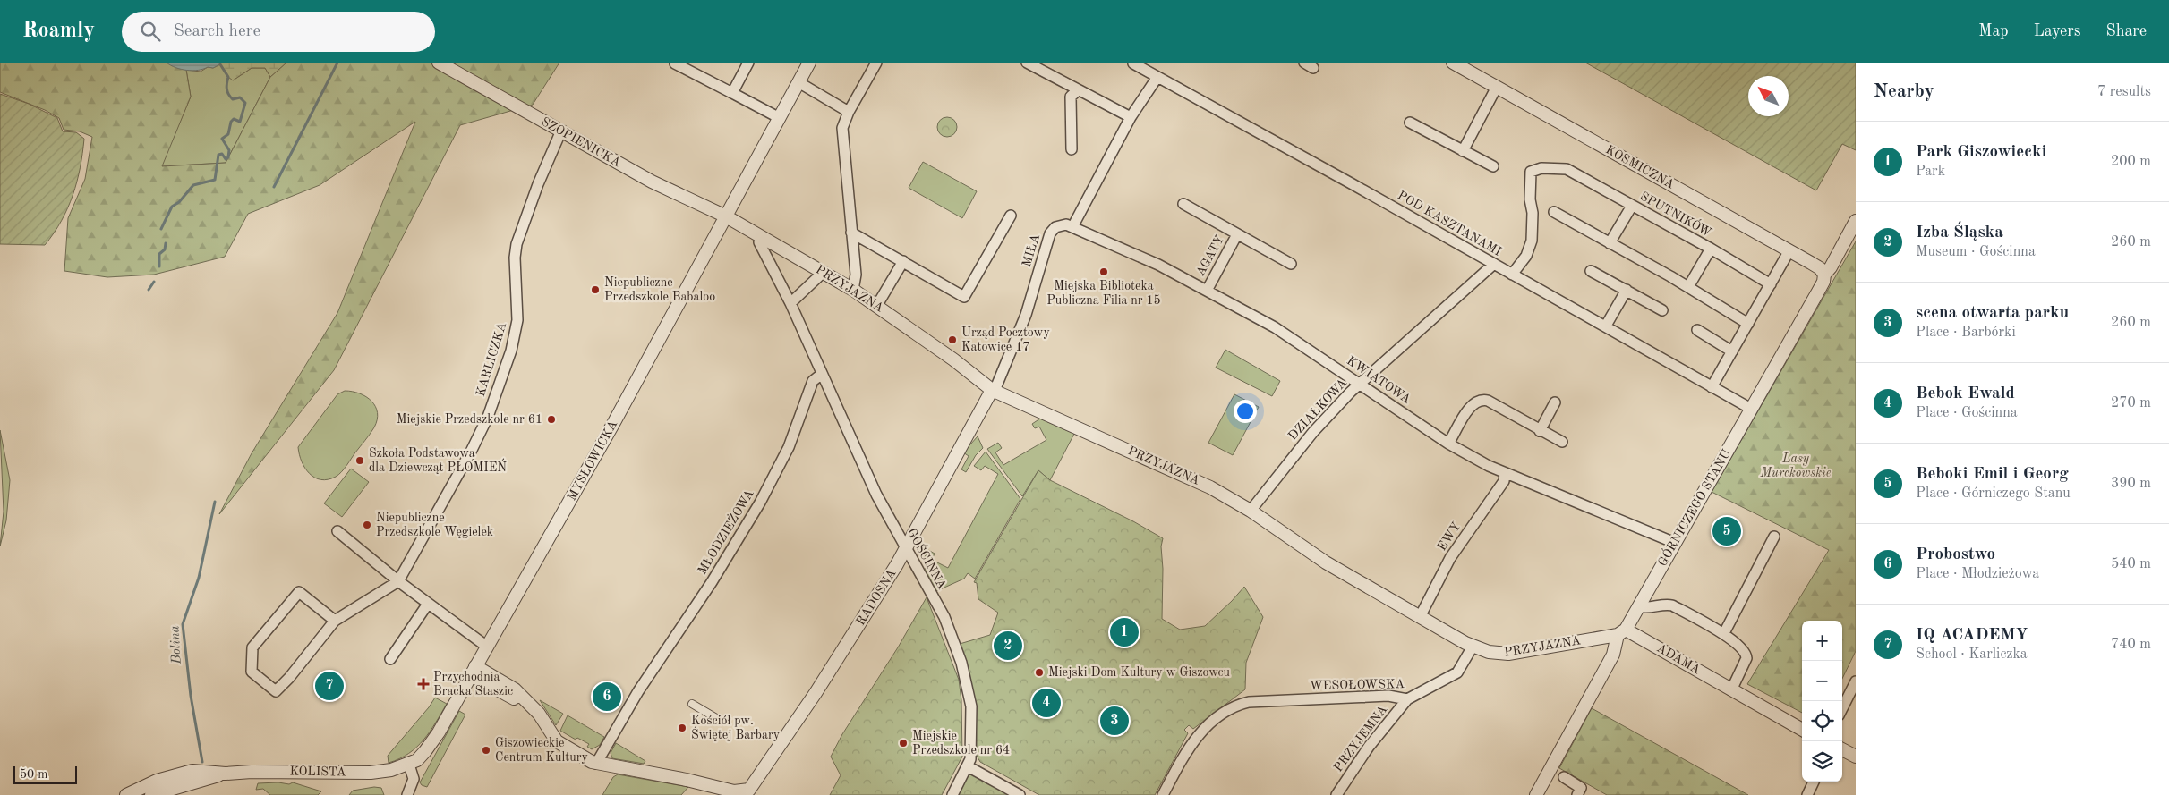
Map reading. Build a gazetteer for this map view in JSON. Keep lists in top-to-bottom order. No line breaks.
{"streets":{"street":["SZOPIENICKA","KOSMICZNA","SPUTNIKÓW","POD KASZTANAMI","MIŁA","AGATY","PRZYJAZNA","KARLICZKA","KWIATOWA","DZIAŁKOWA","MYSŁOWICKA","GÓRNICZEGO STANU","MŁODZIEŻOWA","EWY","GOŚCINNA","RADOSNA","ADAMA","WESOŁOWSKA","PRZYJEMNA","KOLISTA"]},"crossings":[["SZOPIENICKA","PRZYJAZNA"],["SZOPIENICKA","KARLICZKA"],["SZOPIENICKA","MYSŁOWICKA"],["KOSMICZNA","GÓRNICZEGO STANU"],["SPUTNIKÓW","POD KASZTANAMI"],["POD KASZTANAMI","DZIAŁKOWA"],["POD KASZTANAMI","GÓRNICZEGO STANU"],["MIŁA","PRZYJAZNA"],["MIŁA","KWIATOWA"],["MIŁA","RADOSNA"],["AGATY","KWIATOWA"],["PRZYJAZNA","DZIAŁKOWA"],["PRZYJAZNA","MYSŁOWICKA"],["PRZYJAZNA","GÓRNICZEGO STANU"],["PRZYJAZNA","EWY"],["PRZYJAZNA","RADOSNA"],["PRZYJAZNA","ADAMA"],["PRZYJAZNA","WESOŁOWSKA"],["KWIATOWA","DZIAŁKOWA"],["KWIATOWA","GÓRNICZEGO STANU"],["KWIATOWA","EWY"],["MYSŁOWICKA","KOLISTA"],["GÓRNICZEGO STANU","ADAMA"],["MŁODZIEŻOWA","GOŚCINNA"],["MŁODZIEŻOWA","RADOSNA"],["GOŚCINNA","RADOSNA"],["WESOŁOWSKA","PRZYJEMNA"]],"water":["Bolina"],"parks":["Lasy Murckowskie"],"places":{"other":["Miejska Biblioteka Publiczna Filia nr 15","Niepubliczne Przedszkole Babaloo","Urząd Pocztowy Katowice 17","Miejskie Przedszkole nr 61","Szkoła Podstawowa dla Dziewcząt PŁOMIEŃ","Niepubliczne Przedszkole Węgielek","Miejski Dom Kultury w Giszowcu","Kościół pw. Świętej Barbary","Miejskie Przedszkole nr 64","Giszowieckie Centrum Kultury"],"health":["Przychodnia Bracka Staszic"]},"scale_bar":"50 m","north":"top left","page":{"header":"Roamly","search":"Search here","nav":["Map","Layers","Share"],"heading":["Nearby","7 results"],"list":[{"mark":"1","name":"Park Giszowiecki","note":"Park","value":"200 m"},{"mark":"2","name":"Izba Śląska","note":"Museum · Gościnna","value":"260 m"},{"mark":"3","name":"scena otwarta parku","note":"Place · Barbórki","value":"260 m"},{"mark":"4","name":"Bebok Ewald","note":"Place · Gościnna","value":"270 m"},{"mark":"5","name":"Beboki Emil i Georg","note":"Place · Górniczego Stanu","value":"390 m"},{"mark":"6","name":"Probostwo","note":"Place · Młodzieżowa","value":"540 m"},{"mark":"7","name":"IQ ACADEMY","note":"School · Karliczka","value":"740 m"}],"pins":["5","1","2","7","6","4","3"],"map_buttons":["+","−"],"scale":"50 m"}}
